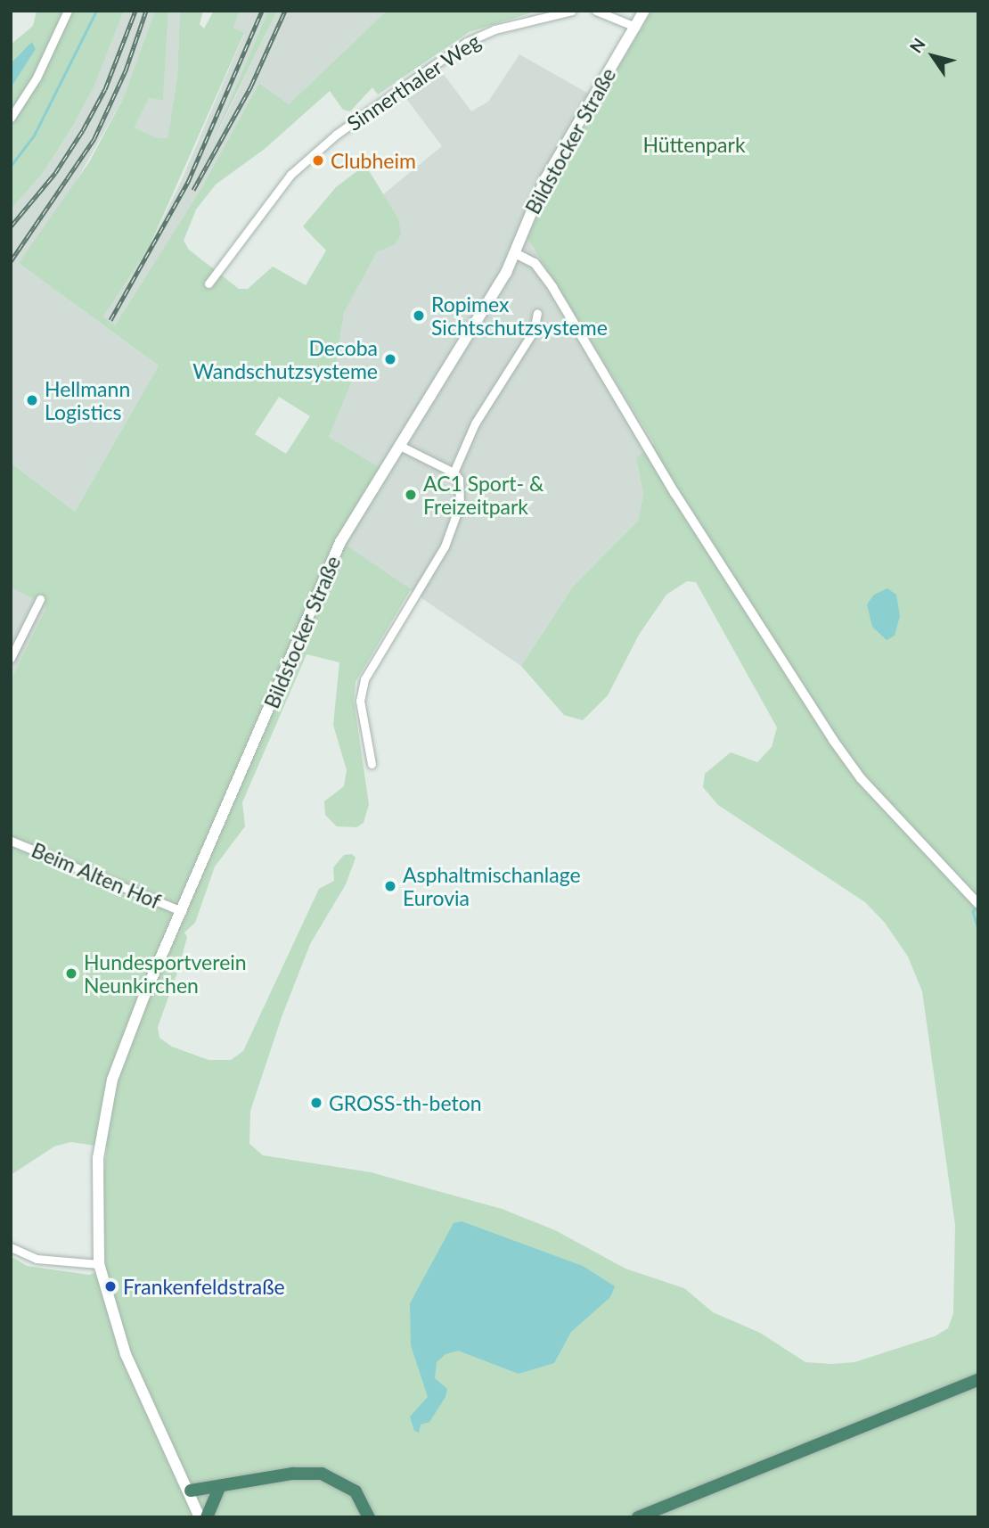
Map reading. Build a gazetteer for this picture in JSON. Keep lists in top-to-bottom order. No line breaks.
{"streets":{"main road":["Bildstocker Straße"],"street":["Sinnerthaler Weg","Beim Alten Hof"]},"crossings":[["Bildstocker Straße","Beim Alten Hof"]],"parks":["Hüttenpark"],"places":["Clubheim","Ropimex Sichtschutzsysteme","Decoba Wandschutzsysteme","Hellmann Logistics","AC1 Sport- & Freizeitpark","Asphaltmischanlage Eurovia","Hundesportverein Neunkirchen","GROSS-th-beton","Frankenfeldstraße"],"north":"top left"}
